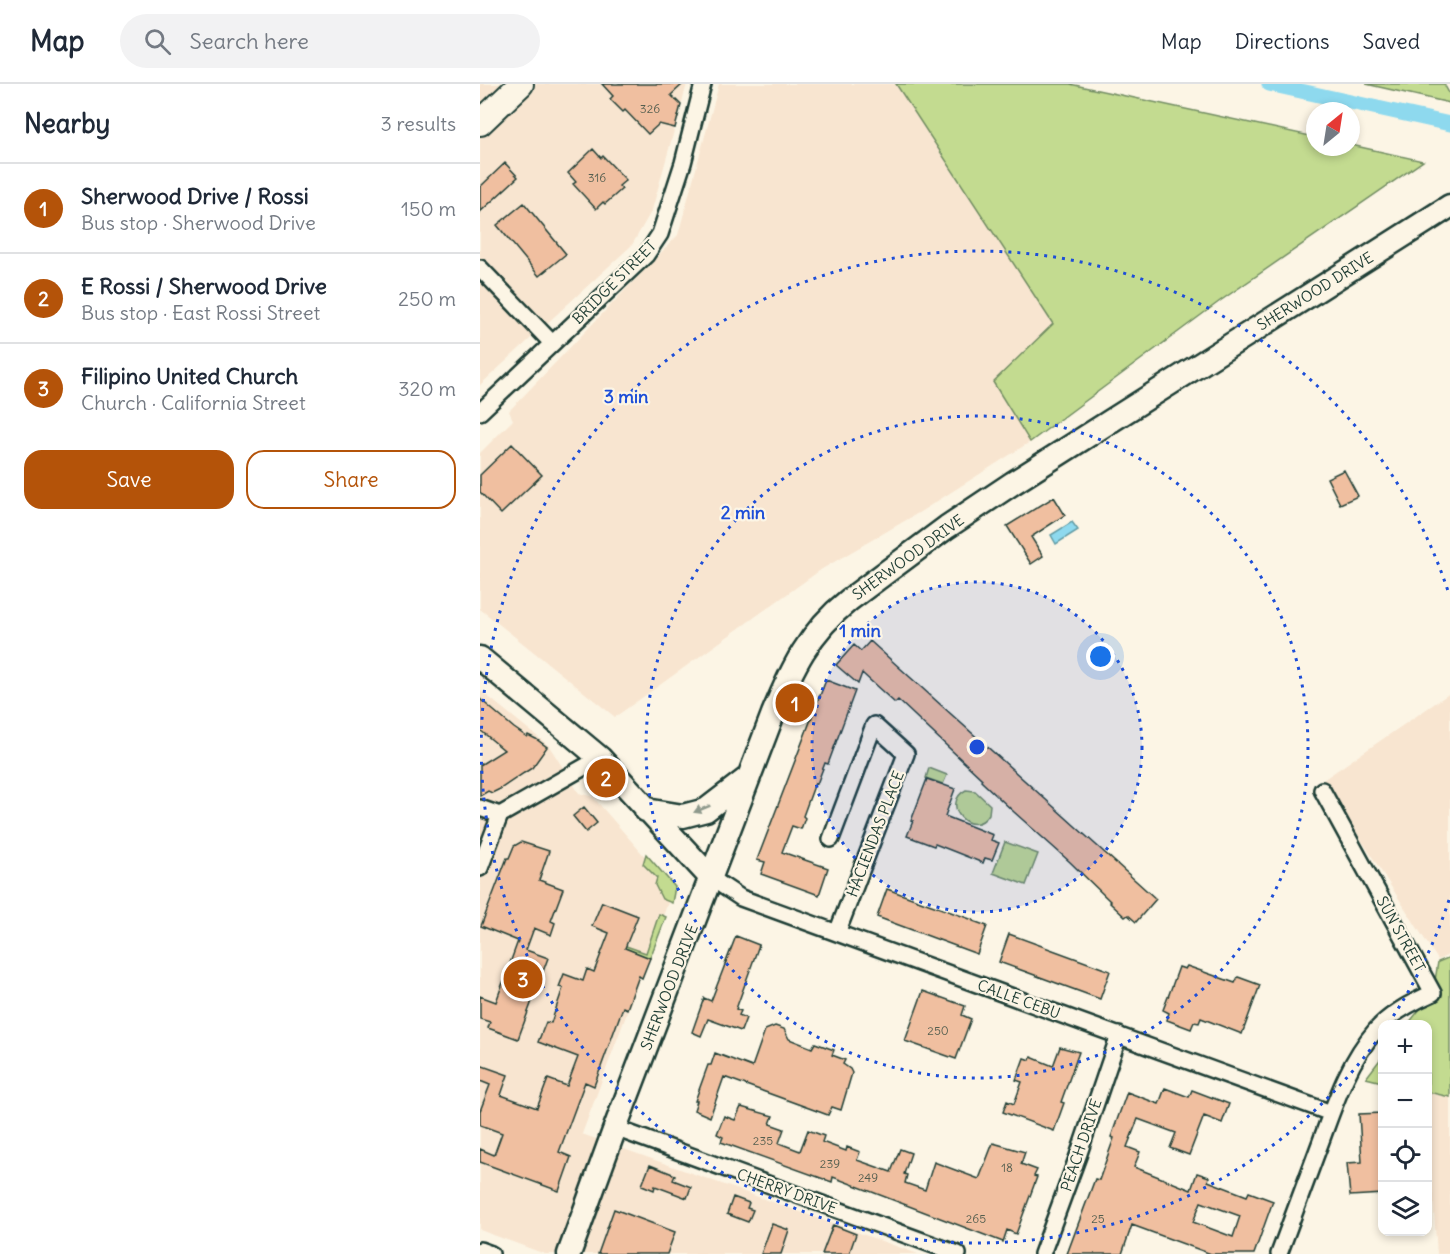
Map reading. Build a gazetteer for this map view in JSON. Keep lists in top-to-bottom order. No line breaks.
{"streets":{"main road":["SHERWOOD DRIVE"],"street":["BRIDGE STREET","HACIENDAS PLACE","SUN STREET","CALLE CEBU","PEACH DRIVE","CHERRY DRIVE"]},"crossings":[["SHERWOOD DRIVE","CALLE CEBU"],["SHERWOOD DRIVE","CHERRY DRIVE"],["HACIENDAS PLACE","CALLE CEBU"],["SUN STREET","CALLE CEBU"],["CALLE CEBU","PEACH DRIVE"]],"house_numbers":["326","316","250","235","239","18","249","265","25"],"north":"top right","page":{"header":"Map","search":"Search here","nav":["Map","Directions","Saved"],"heading":["Nearby","3 results"],"list":[{"mark":"1","name":"Sherwood Drive / Rossi","note":"Bus stop · Sherwood Drive","value":"150 m"},{"mark":"2","name":"E Rossi / Sherwood Drive","note":"Bus stop · East Rossi Street","value":"250 m"},{"mark":"3","name":"Filipino United Church","note":"Church · California Street","value":"320 m"}],"buttons":["Save","Share"],"pins":["1","2","3"],"map_buttons":["+","−"]},"rings":["3 min","2 min","1 min"]}
